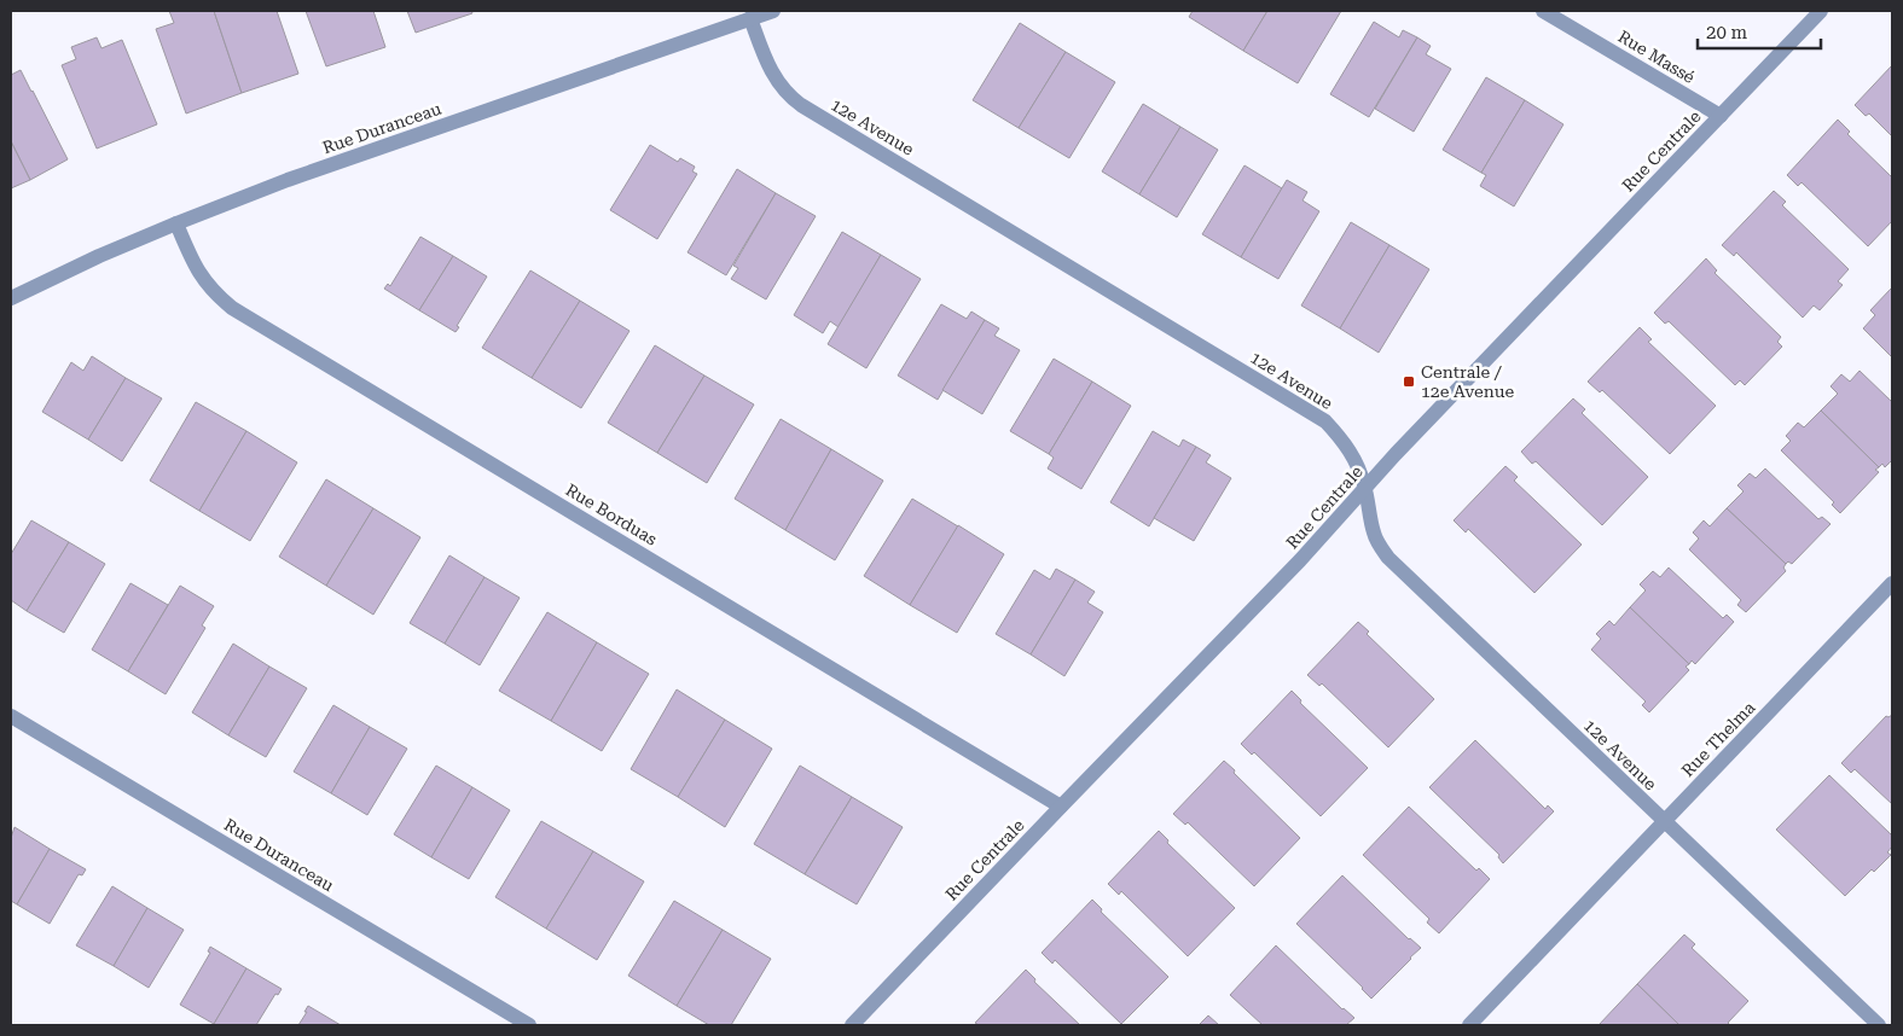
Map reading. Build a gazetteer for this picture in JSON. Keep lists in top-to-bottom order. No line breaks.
{"streets":{"street":["Rue Massé","12e Avenue","Rue Duranceau","Rue Centrale","Rue Borduas","Rue Thelma"]},"crossings":[["Rue Massé","Rue Centrale"],["12e Avenue","Rue Duranceau"],["12e Avenue","Rue Centrale"],["12e Avenue","Rue Thelma"],["Rue Duranceau","Rue Borduas"],["Rue Centrale","Rue Borduas"]],"places":{"transit":["Centrale / 12e Avenue"]},"scale_bar":"20 m"}
